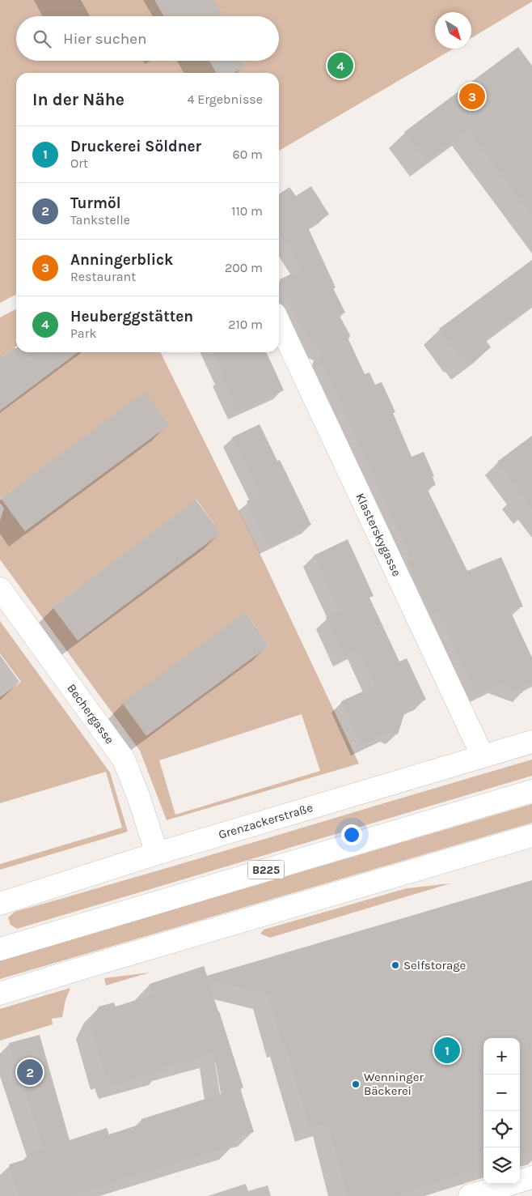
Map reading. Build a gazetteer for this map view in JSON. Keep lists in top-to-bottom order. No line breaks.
{"streets":{"street":["Klasterskygasse","Bechergasse","Grenzackerstraße","B225"]},"crossings":[["Klasterskygasse","Grenzackerstraße"],["Bechergasse","Grenzackerstraße"]],"places":["Selfstorage","Wenninger Bäckerei"],"north":"bottom right","page":{"search":"Hier suchen","pins":["4","3","1","2"],"heading":["In der Nähe","4 Ergebnisse"],"list":[{"mark":"1","name":"Druckerei Söldner","note":"Ort","value":"60 m"},{"mark":"2","name":"Turmöl","note":"Tankstelle","value":"110 m"},{"mark":"3","name":"Anningerblick","note":"Restaurant","value":"200 m"},{"mark":"4","name":"Heuberggstätten","note":"Park","value":"210 m"}],"map_buttons":["+","−"]}}
